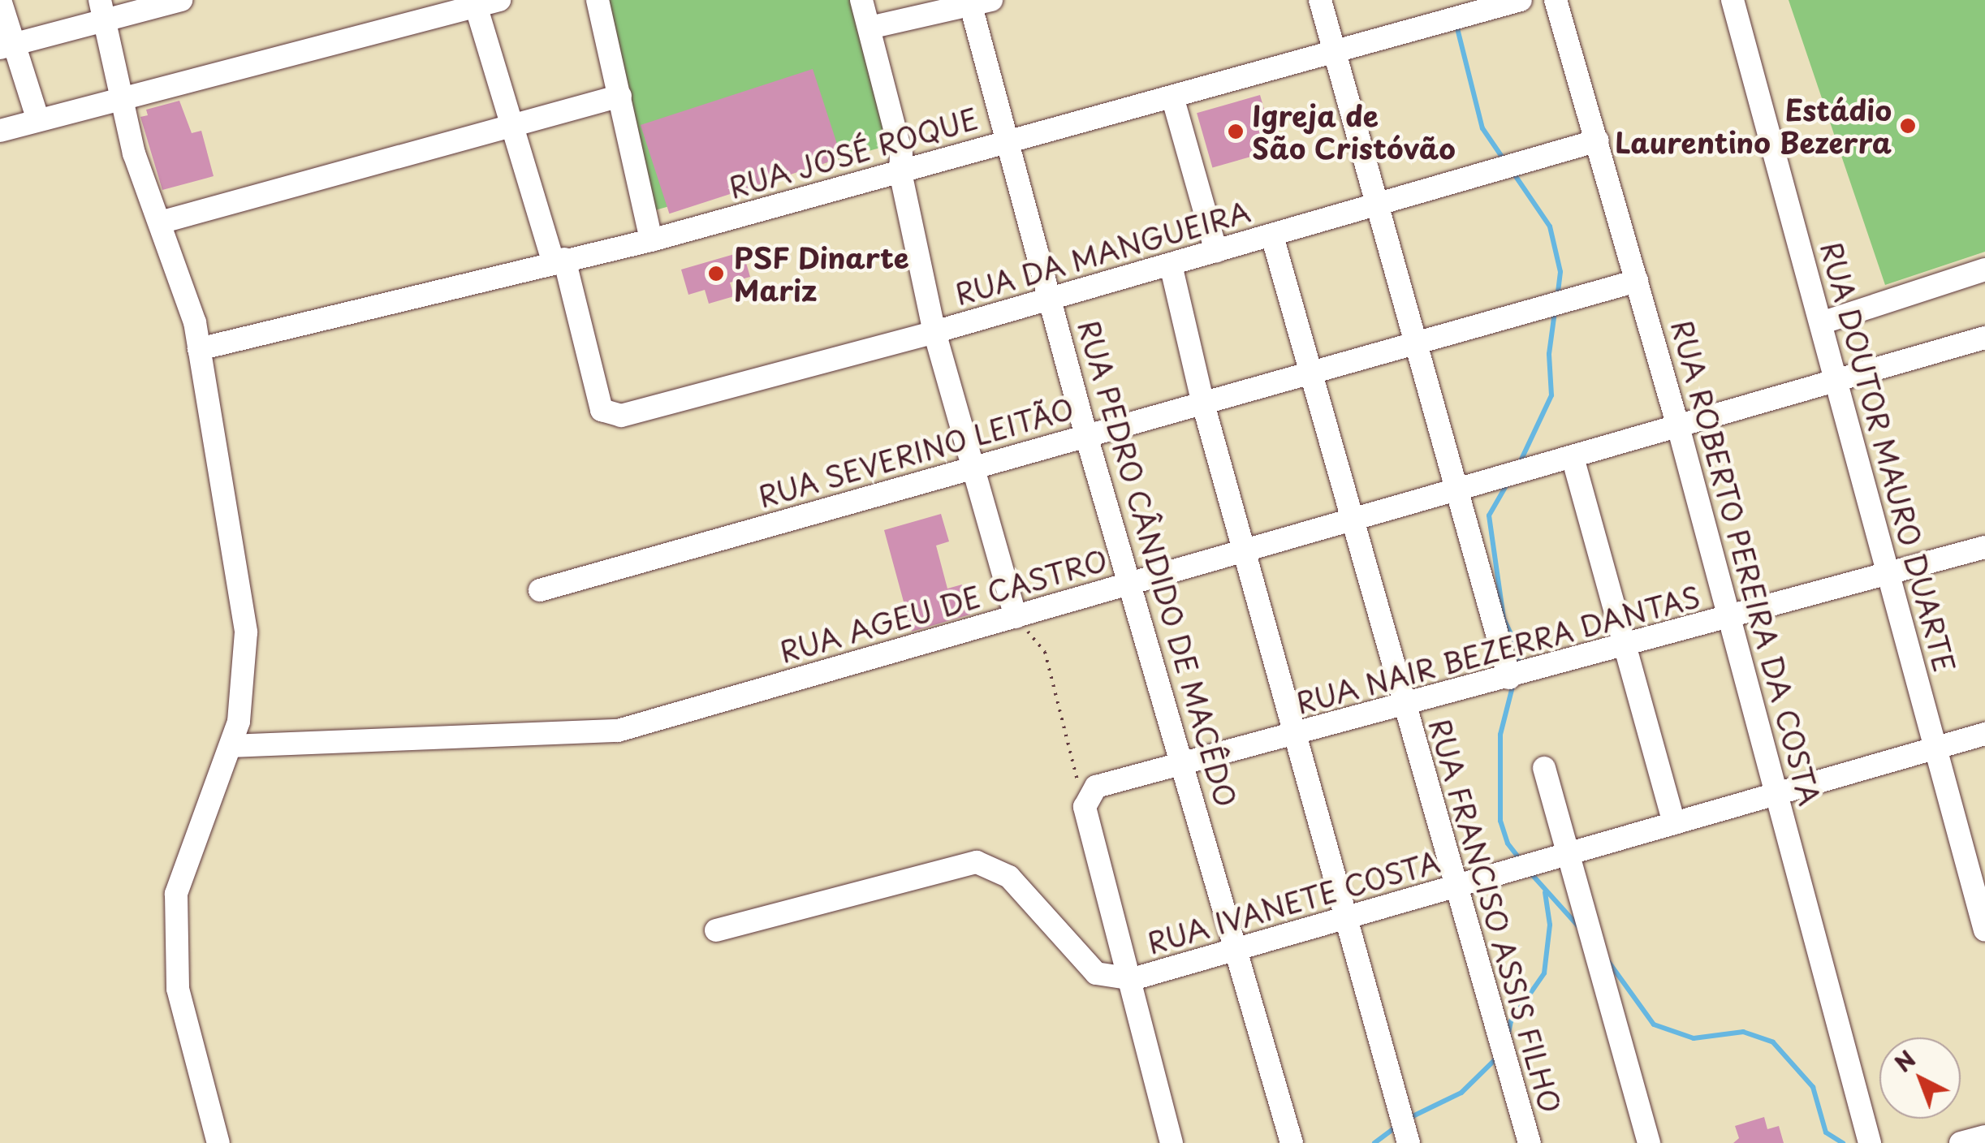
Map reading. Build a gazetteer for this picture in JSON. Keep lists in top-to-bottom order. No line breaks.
{"streets":{"street":["RUA JOSÉ ROQUE","RUA DA MANGUEIRA","RUA SEVERINO LEITÃO","RUA DOUTOR MAURO DUARTE","RUA ROBERTO PEREIRA DA COSTA","RUA PEDRO CÂNDIDO DE MACÊDO","RUA AGEU DE CASTRO","RUA NAIR BEZERRA DANTAS","RUA IVANETE COSTA","RUA FRANCISO ASSIS FILHO"]},"crossings":[["RUA JOSÉ ROQUE","RUA DA MANGUEIRA"],["RUA JOSÉ ROQUE","RUA PEDRO CÂNDIDO DE MACÊDO"],["RUA DA MANGUEIRA","RUA ROBERTO PEREIRA DA COSTA"],["RUA DA MANGUEIRA","RUA PEDRO CÂNDIDO DE MACÊDO"],["RUA DA MANGUEIRA","RUA FRANCISO ASSIS FILHO"],["RUA SEVERINO LEITÃO","RUA ROBERTO PEREIRA DA COSTA"],["RUA SEVERINO LEITÃO","RUA PEDRO CÂNDIDO DE MACÊDO"],["RUA SEVERINO LEITÃO","RUA FRANCISO ASSIS FILHO"],["RUA DOUTOR MAURO DUARTE","RUA AGEU DE CASTRO"],["RUA DOUTOR MAURO DUARTE","RUA NAIR BEZERRA DANTAS"],["RUA DOUTOR MAURO DUARTE","RUA IVANETE COSTA"],["RUA ROBERTO PEREIRA DA COSTA","RUA AGEU DE CASTRO"],["RUA ROBERTO PEREIRA DA COSTA","RUA NAIR BEZERRA DANTAS"],["RUA ROBERTO PEREIRA DA COSTA","RUA IVANETE COSTA"],["RUA PEDRO CÂNDIDO DE MACÊDO","RUA AGEU DE CASTRO"],["RUA PEDRO CÂNDIDO DE MACÊDO","RUA NAIR BEZERRA DANTAS"],["RUA PEDRO CÂNDIDO DE MACÊDO","RUA IVANETE COSTA"],["RUA AGEU DE CASTRO","RUA FRANCISO ASSIS FILHO"],["RUA NAIR BEZERRA DANTAS","RUA FRANCISO ASSIS FILHO"],["RUA IVANETE COSTA","RUA FRANCISO ASSIS FILHO"]],"places":["Estádio Laurentino Bezerra","Igreja de São Cristóvão","PSF Dinarte Mariz"],"north":"top left"}
